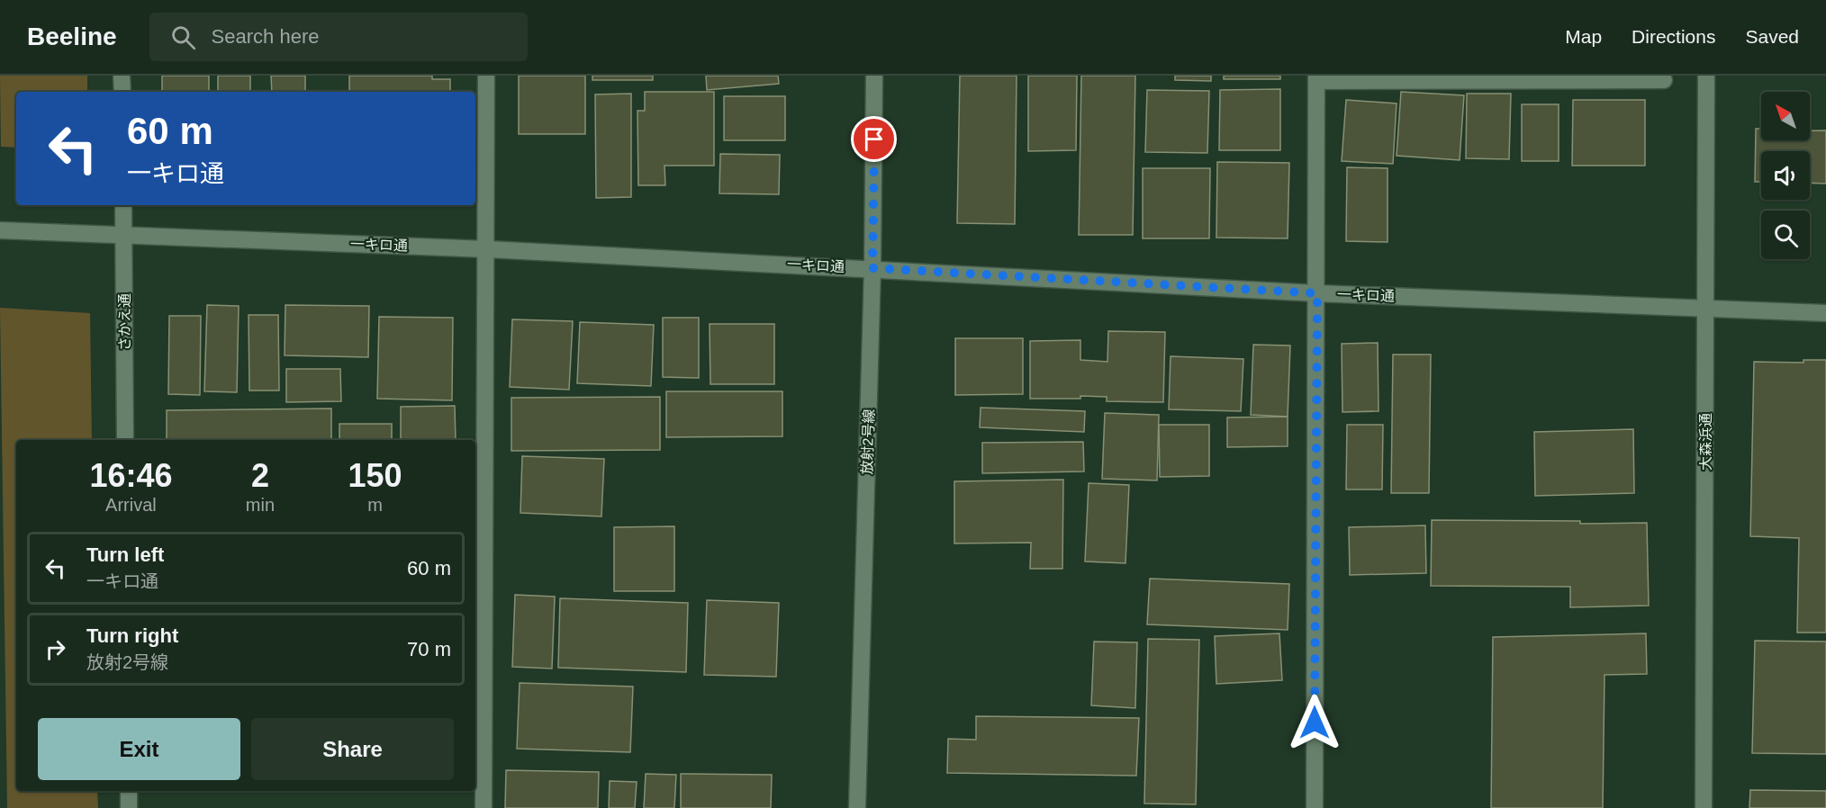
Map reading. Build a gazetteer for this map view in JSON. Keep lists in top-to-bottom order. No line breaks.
{"streets":{"street":["一キロ通","さかえ通","放射2号線","大森浜通"]},"crossings":[["一キロ通","さかえ通"],["一キロ通","放射2号線"],["一キロ通","大森浜通"]],"north":"top left","page":{"header":"Beeline","search":"Search here","nav":["Map","Directions","Saved"],"turn":["60 m","一キロ通"],"eta":["16:46","Arrival","2","min","150","m"],"list":[{"name":"Turn left","note":"一キロ通","value":"60 m"},{"name":"Turn right","note":"放射2号線","value":"70 m"}],"buttons":["Exit","Share"]}}
